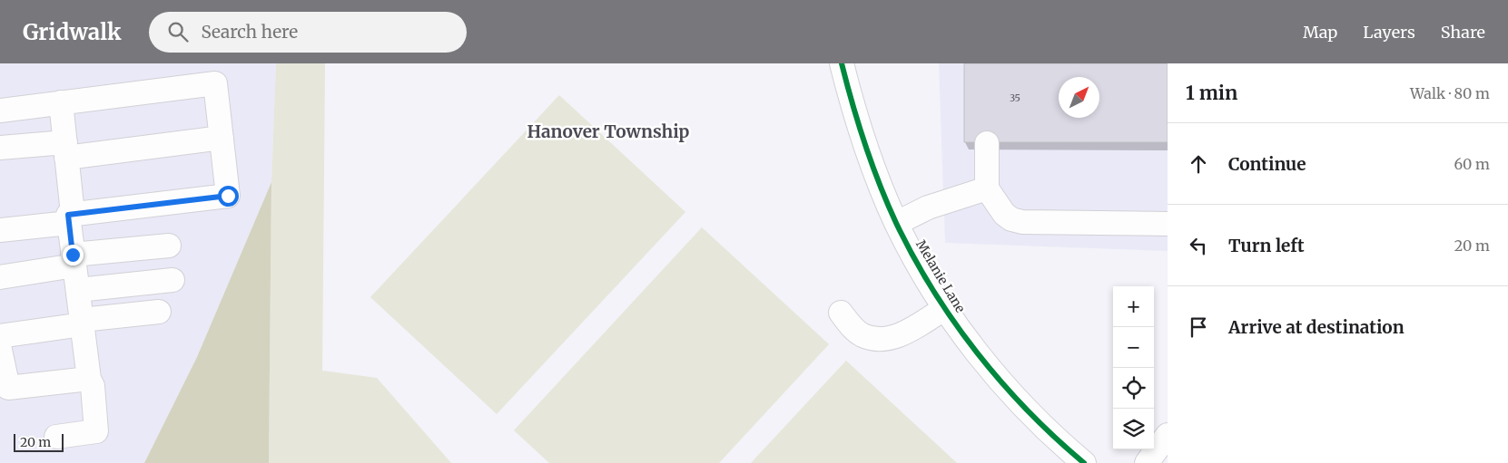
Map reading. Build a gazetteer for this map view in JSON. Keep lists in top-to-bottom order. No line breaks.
{"streets":{"street":["Melanie Lane"]},"districts":["Hanover Township"],"house_numbers":["35"],"scale_bar":"20 m","north":"top right","page":{"header":"Gridwalk","search":"Search here","nav":["Map","Layers","Share"],"heading":["1 min","Walk · 80 m"],"list":[["Continue","60 m"],["Turn left","20 m"],"Arrive at destination"],"map_buttons":["+","−"],"scale":"20 m"}}
